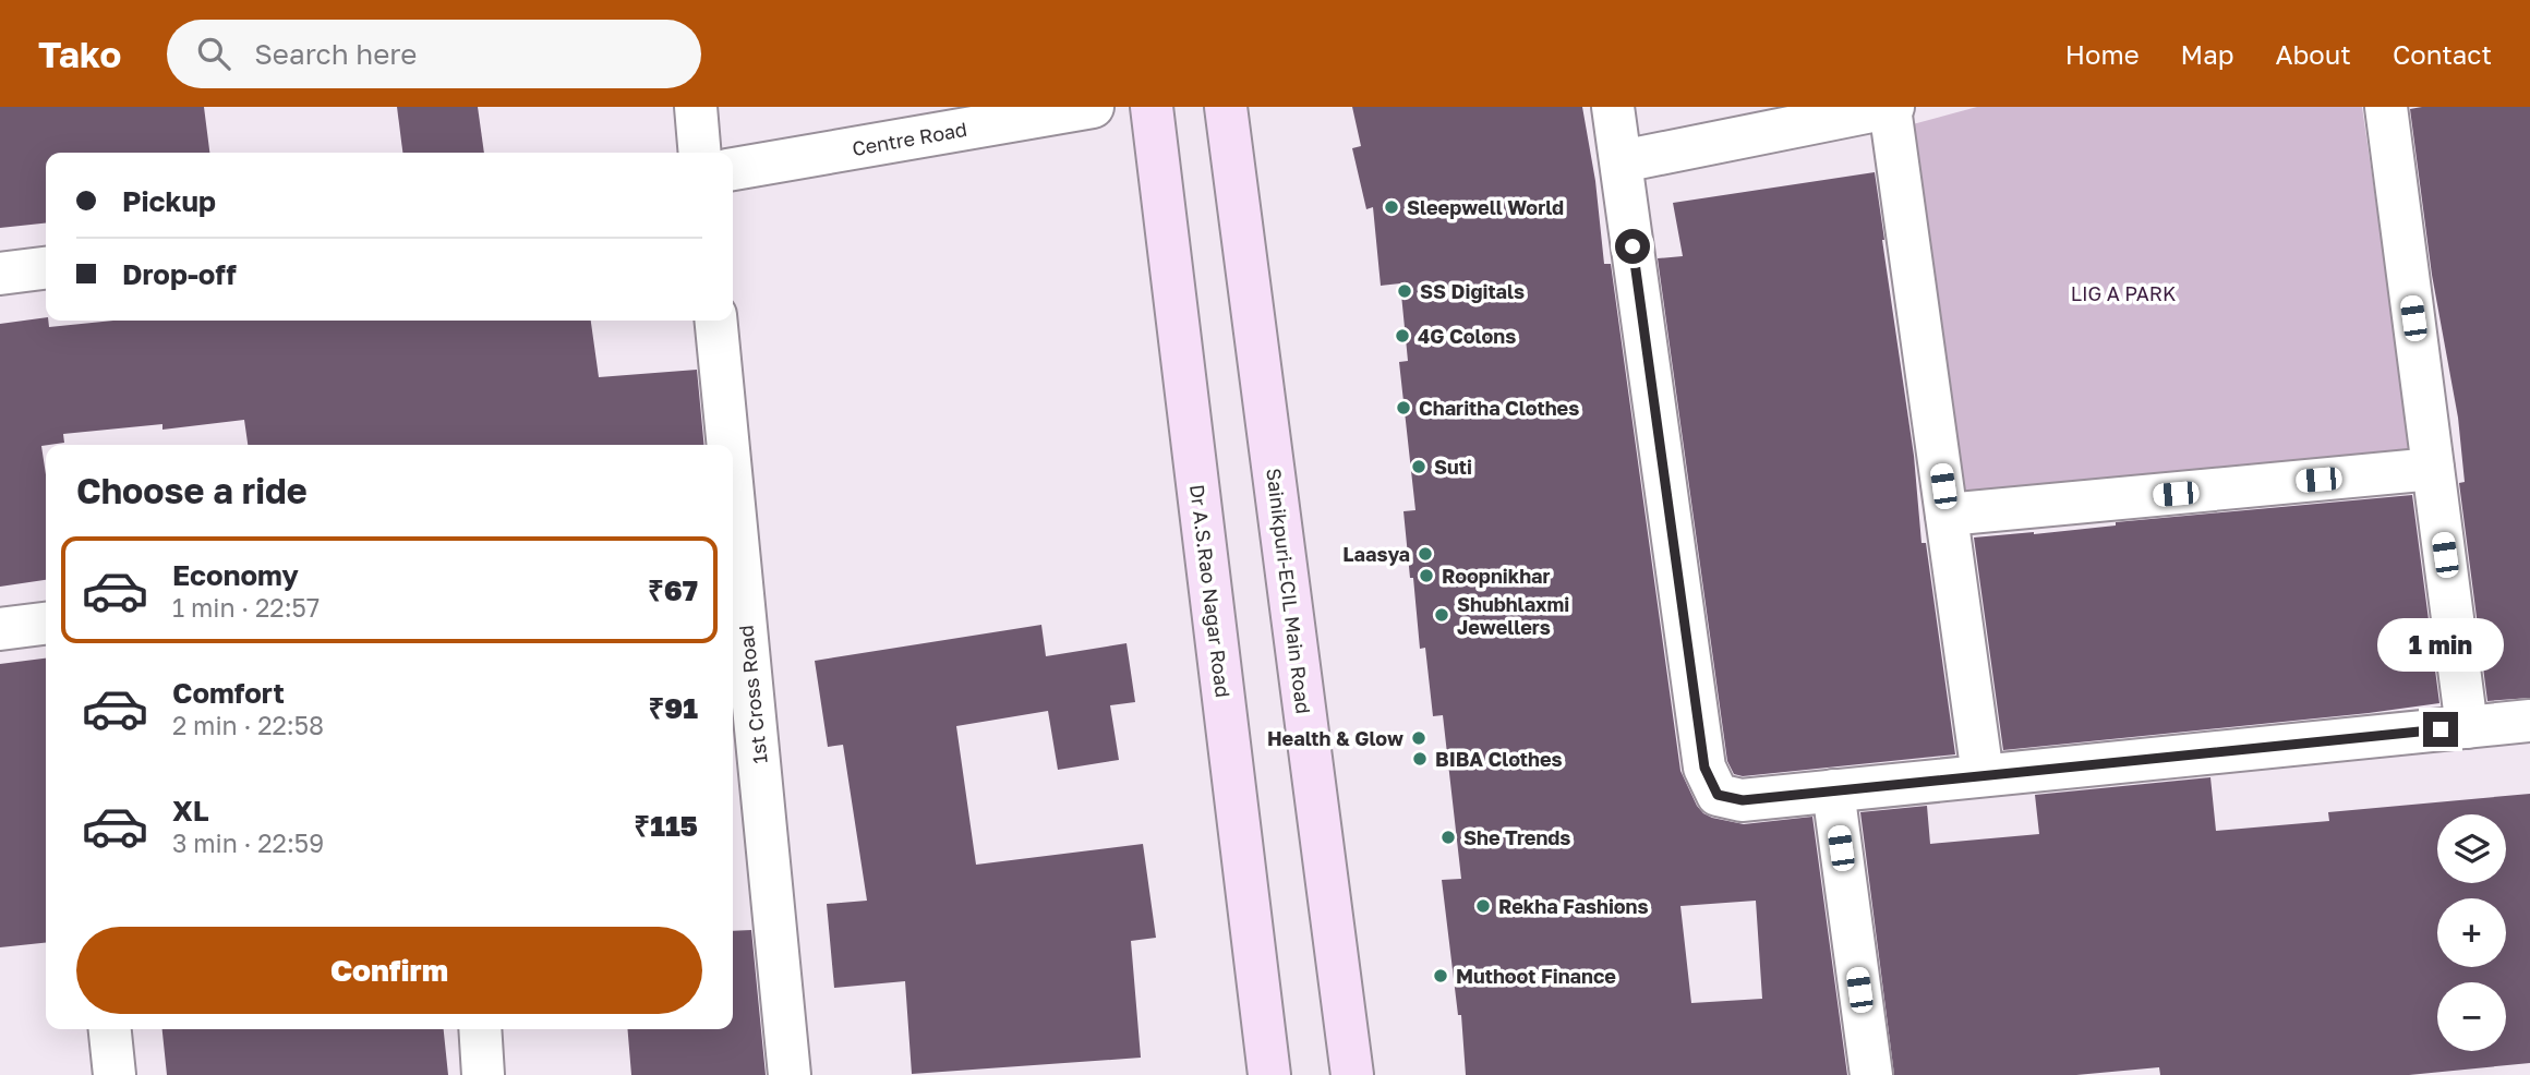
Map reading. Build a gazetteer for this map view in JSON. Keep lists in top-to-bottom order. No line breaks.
{"streets":{"main road":["Dr A.S.Rao Nagar Road","Sainikpuri-ECIL Main Road"],"street":["Centre Road","1st Cross Road"]},"parks":["LIG A PARK"],"places":["Sleepwell World","SS Digitals","4G Colons","Charitha Clothes","Suti","Laasya","Roopnikhar","Shubhlaxmi Jewellers","Health & Glow","BIBA Clothes","She Trends","Rekha Fashions","Muthoot Finance"],"page":{"header":"Tako","search":"Search here","nav":["Home","Map","About","Contact"],"banner":["Pickup","Drop-off"],"heading":"Choose a ride","list":[{"name":"Economy","note":"1 min · 22:57","value":"₹67"},{"name":"Comfort","note":"2 min · 22:58","value":"₹91"},{"name":"XL","note":"3 min · 22:59","value":"₹115"}],"bubble":"1 min","map_buttons":["+","−"],"buttons":"Confirm"}}
